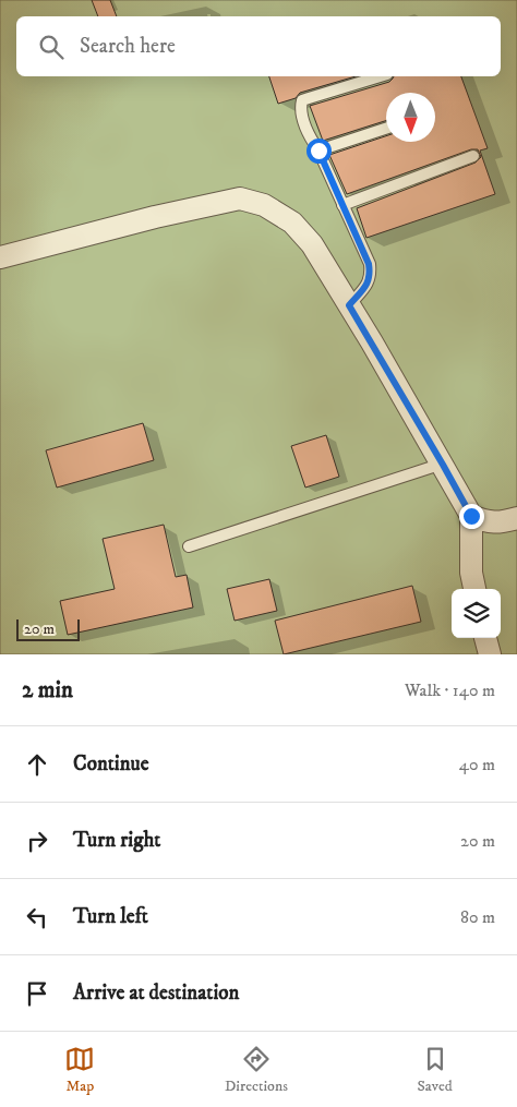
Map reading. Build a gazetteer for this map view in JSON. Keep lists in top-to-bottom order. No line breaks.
{"scale_bar":"20 m","north":"bottom","page":{"search":"Search here","scale":"20 m","heading":["2 min","Walk · 140 m"],"list":[["Continue","40 m"],["Turn right","20 m"],["Turn left","80 m"],"Arrive at destination"],"nav":["Map","Directions","Saved"]}}
